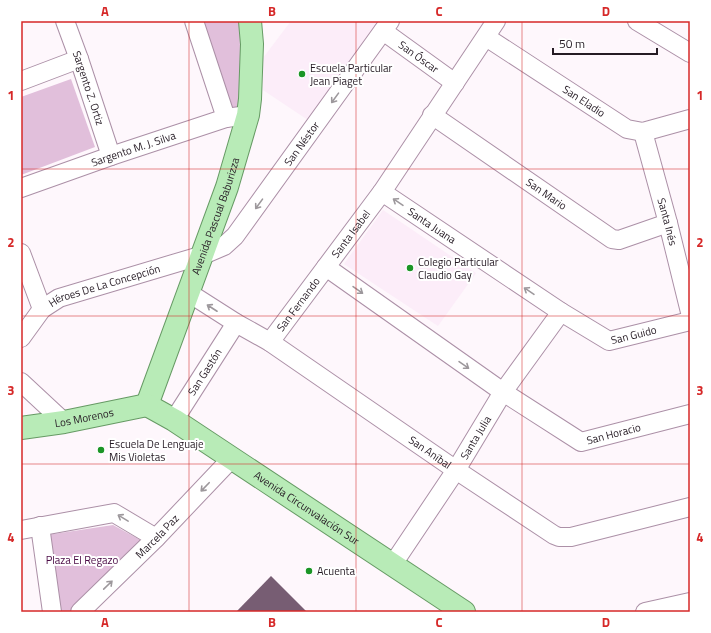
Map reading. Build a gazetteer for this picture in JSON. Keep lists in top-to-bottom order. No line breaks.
{"streets":{"main road":["Avenida Pascual Baburizza","Los Morenos","Avenida Circunvalación Sur"],"street":["San Óscar","Sargento Z. Ortiz","San Eladio","San Néstor","Sargento M. J. Silva","San Mario","Santa Inés","Santa Juana","Santa Isabel","Héroes De La Concepción","San Fernando","San Guido","San Gastón","San Horacio","Santa Julia","San Aníbal","Marcela Paz"]},"crossings":[["San Óscar","San Néstor"],["San Óscar","Santa Isabel"],["Sargento Z. Ortiz","Sargento M. J. Silva"],["San Eladio","Santa Inés"],["San Eladio","Santa Isabel"],["San Néstor","Avenida Pascual Baburizza"],["San Néstor","Héroes De La Concepción"],["Sargento M. J. Silva","Avenida Pascual Baburizza"],["San Mario","Santa Inés"],["San Mario","Santa Isabel"],["Avenida Pascual Baburizza","Héroes De La Concepción"],["Avenida Pascual Baburizza","Los Morenos"],["Avenida Pascual Baburizza","San Aníbal"],["Avenida Pascual Baburizza","Avenida Circunvalación Sur"],["Santa Juana","Santa Isabel"],["Santa Juana","San Guido"],["Santa Juana","Santa Julia"],["Santa Isabel","San Fernando"],["Santa Isabel","San Horacio"],["Santa Isabel","Santa Julia"],["San Fernando","San Aníbal"],["San Guido","Santa Julia"],["San Gastón","San Aníbal"],["San Gastón","Avenida Circunvalación Sur"],["Los Morenos","Avenida Circunvalación Sur"],["San Horacio","Santa Julia"],["Santa Julia","San Aníbal"],["Santa Julia","Avenida Circunvalación Sur"],["Avenida Circunvalación Sur","Marcela Paz"]],"one_way":["San Néstor","Santa Juana","Santa Isabel"],"parks":["Plaza El Regazo"],"places":["Escuela Particular Jean Piaget","Colegio Particular Claudio Gay","Escuela De Lenguaje Mis Violetas","Acuenta"],"scale_bar":"50 m","grid":{"columns":["A","B","C","D"],"rows":["1","2","3","4"]}}
